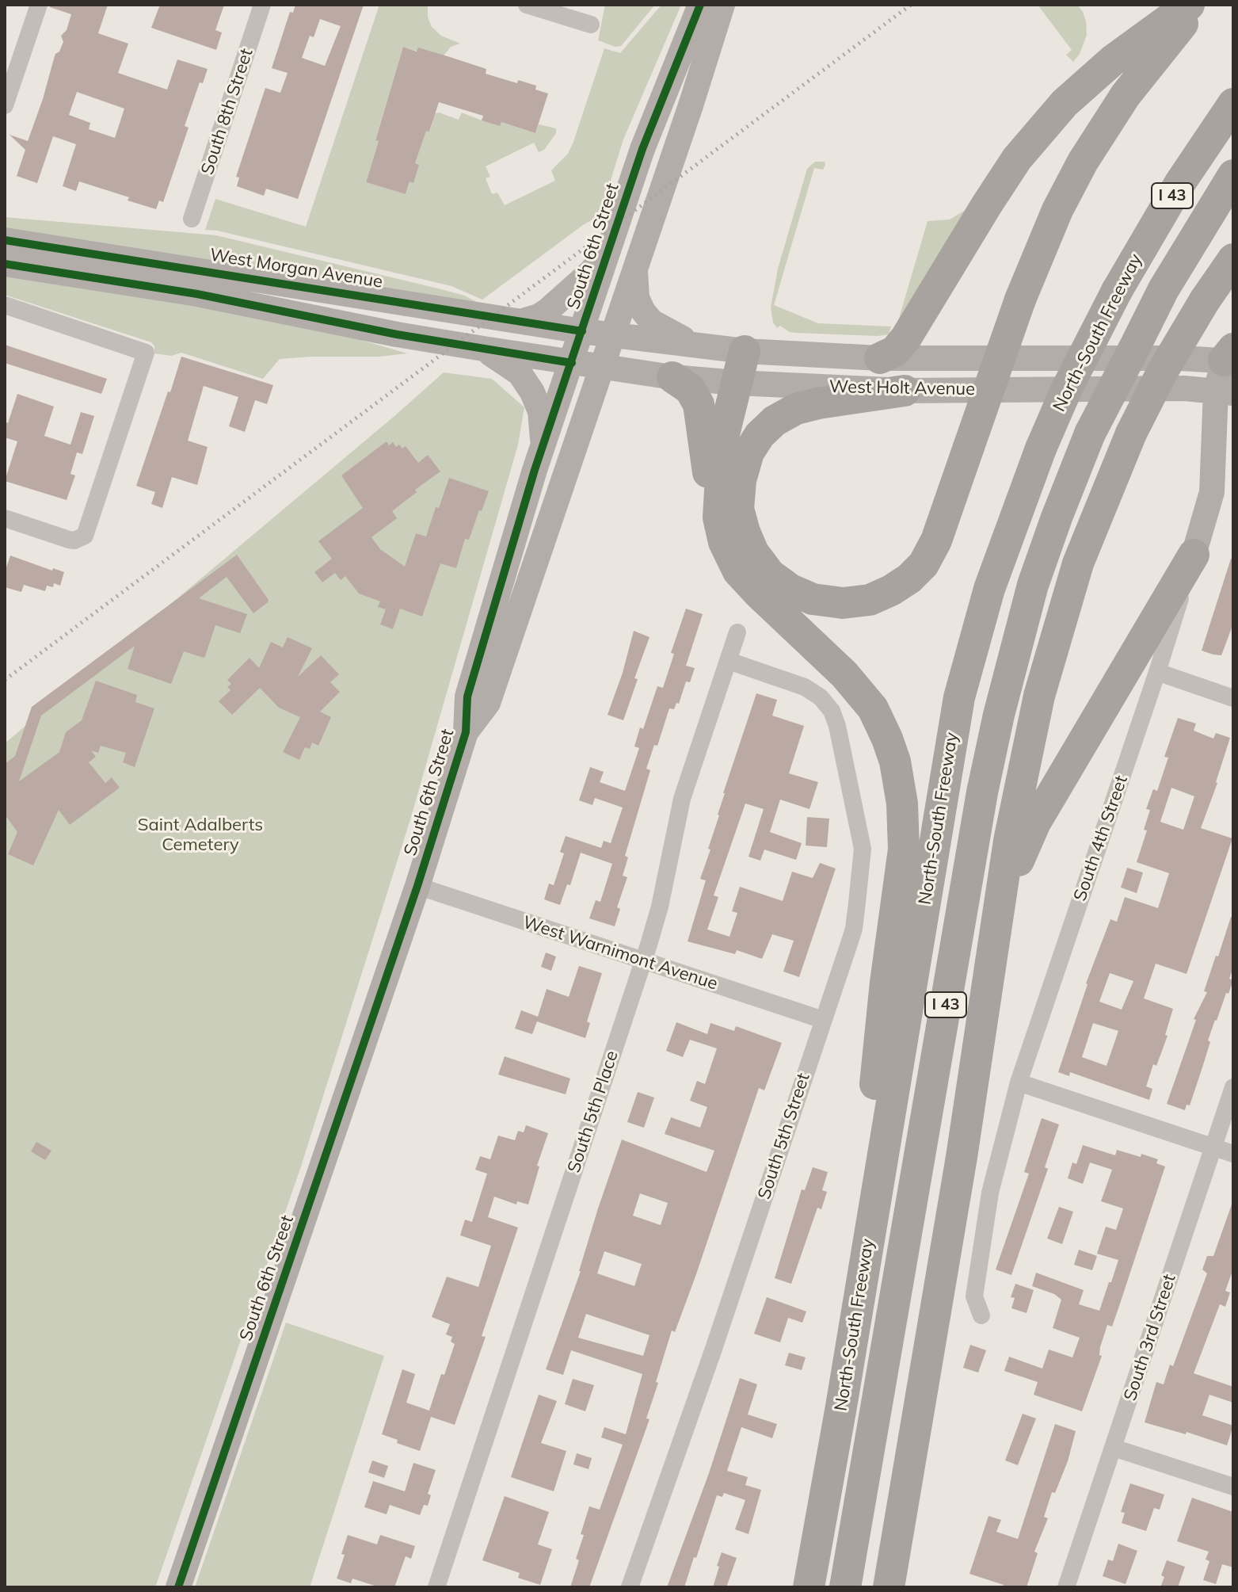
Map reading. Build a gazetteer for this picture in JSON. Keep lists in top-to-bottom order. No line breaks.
{"streets":{"highway":["I 43","North-South Freeway"],"street":["South 8th Street","South 6th Street","West Morgan Avenue","West Holt Avenue","South 4th Street","West Warnimont Avenue","South 5th Place","South 5th Street","South 3rd Street"]},"crossings":[["South 6th Street","West Morgan Avenue"],["South 6th Street","West Holt Avenue"],["South 6th Street","West Warnimont Avenue"],["West Morgan Avenue","West Holt Avenue"],["West Holt Avenue","South 4th Street"],["West Warnimont Avenue","South 5th Place"],["West Warnimont Avenue","South 5th Street"],["South 5th Place","South 5th Street"]],"parks":["Saint Adalberts Cemetery"]}
